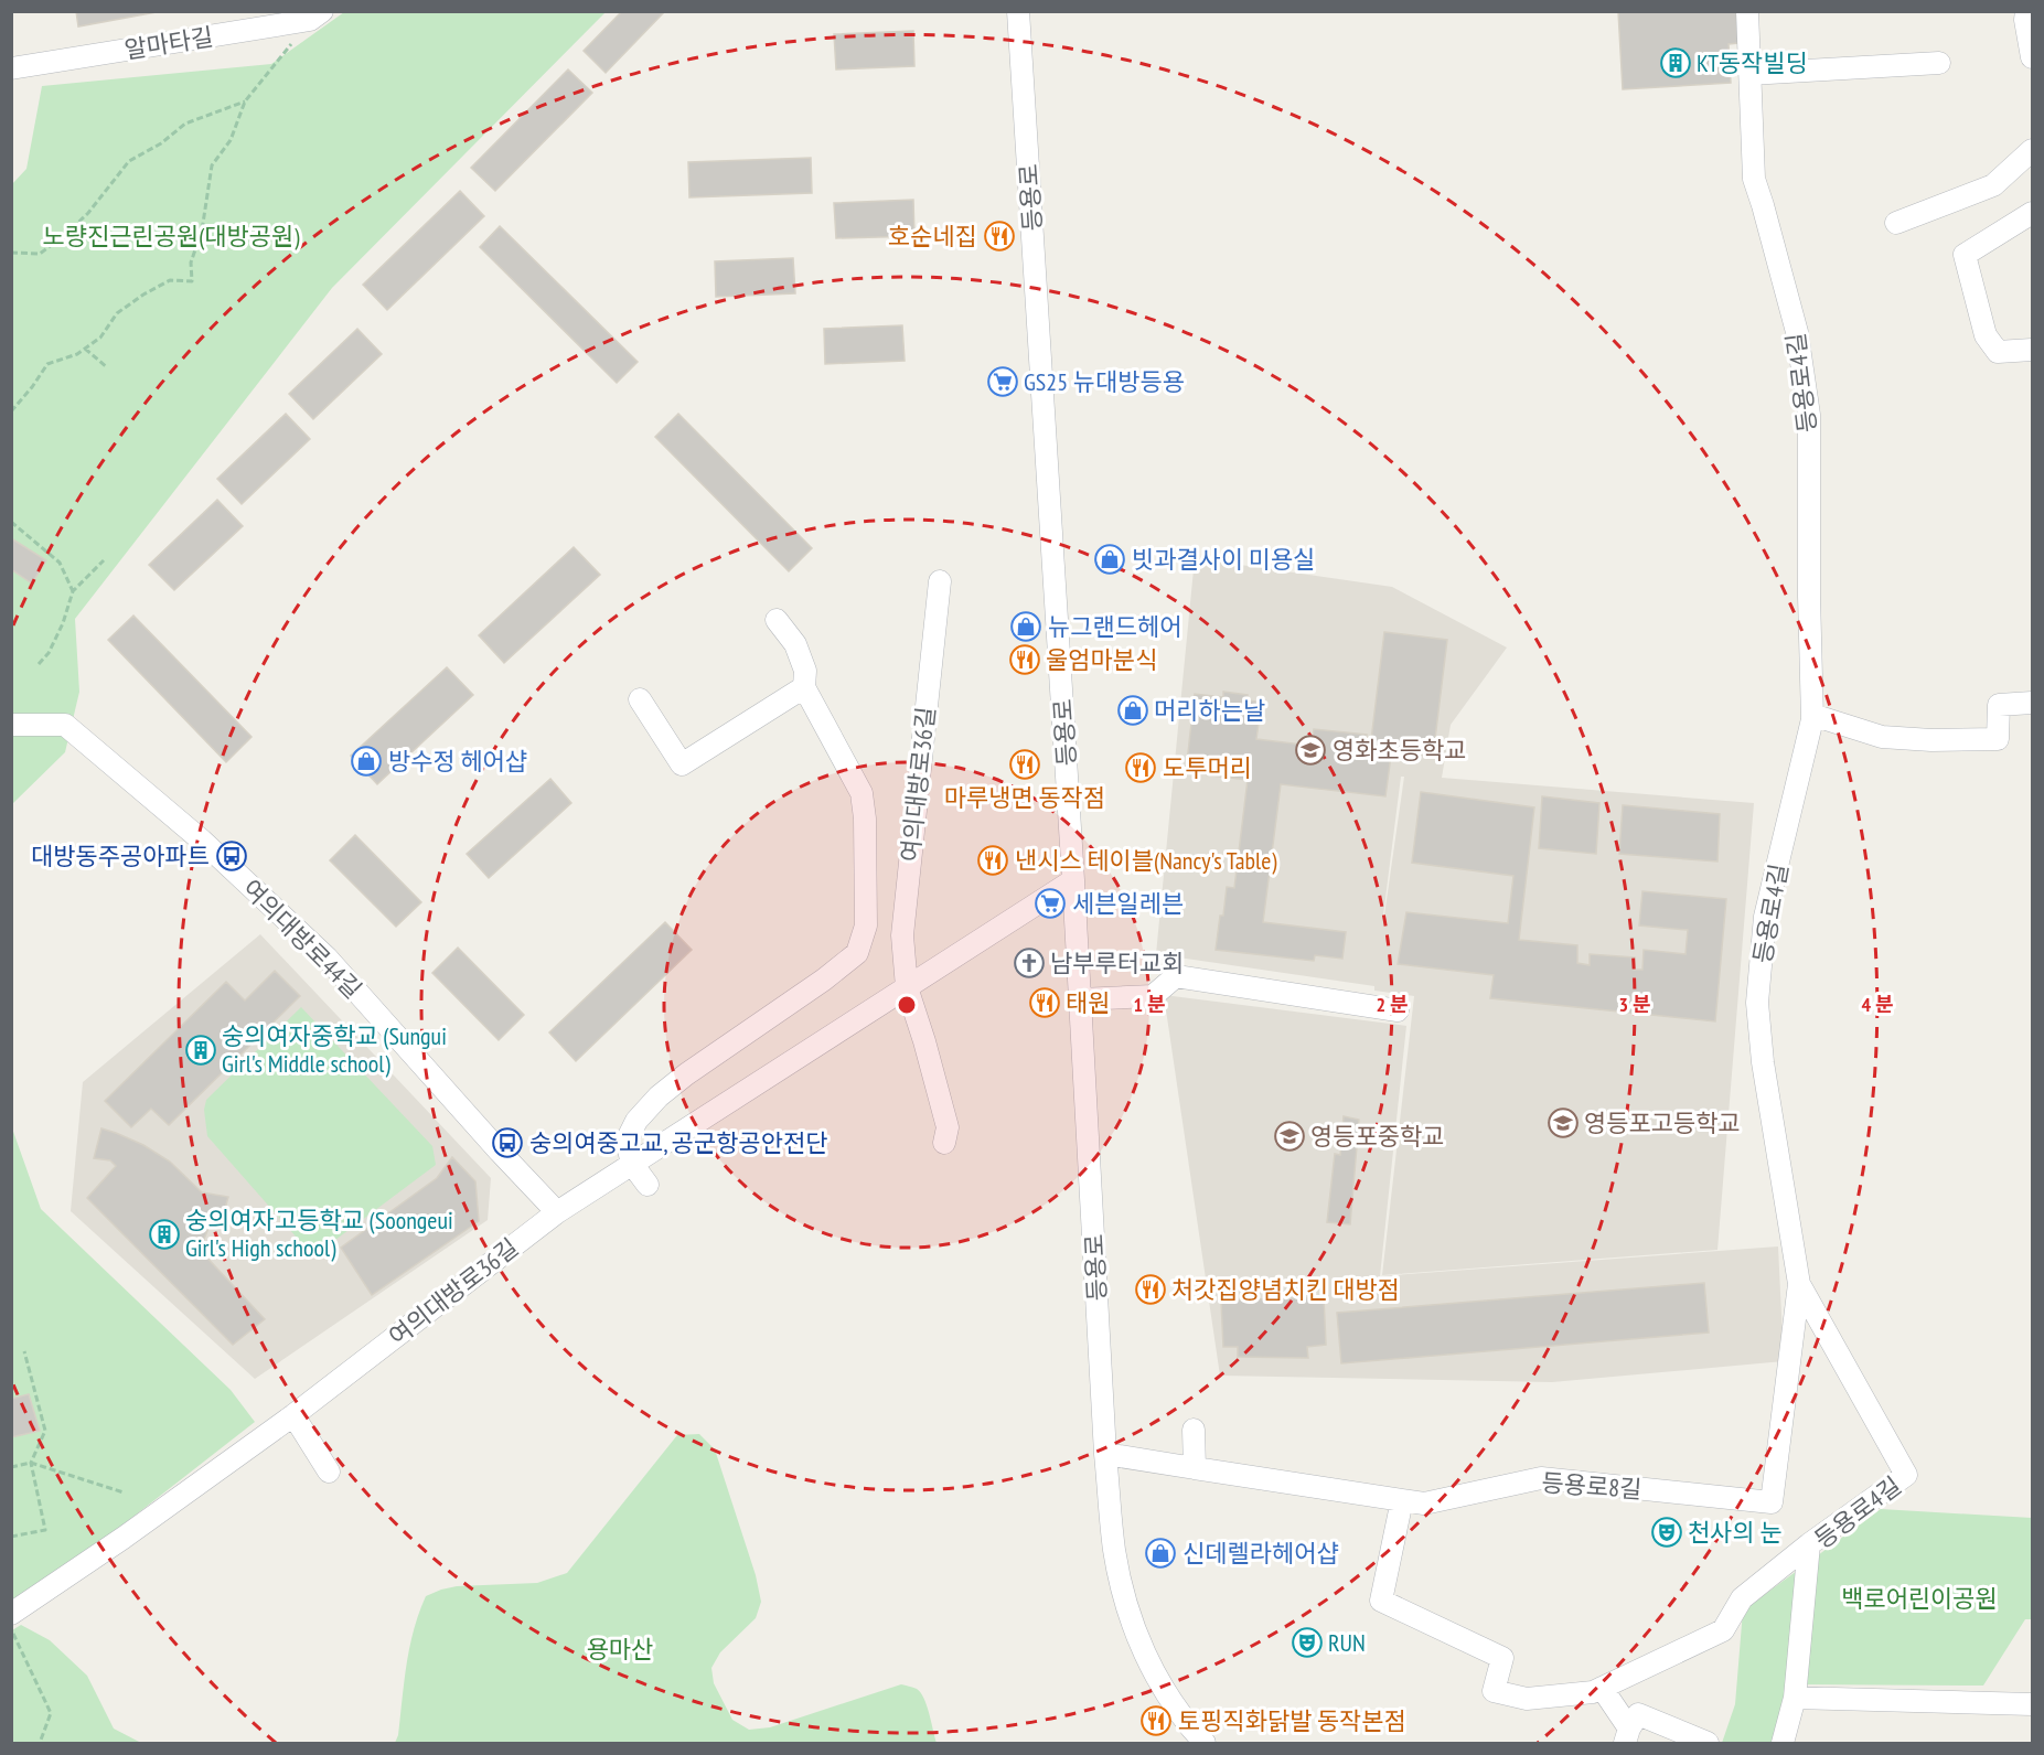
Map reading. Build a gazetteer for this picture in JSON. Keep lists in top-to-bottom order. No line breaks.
{"streets":{"street":["알마타길","등용로","등용로4길","여의대방로36길","여의대방로44길","등용로8길"]},"crossings":[["등용로","여의대방로36길"],["등용로4길","등용로8길"],["여의대방로36길","여의대방로44길"]],"parks":["노량진근린공원(대방공원)","백로어린이공원","용마산"],"places":{"building":["KT동작빌딩","숭의여자중학교 (Sungui Girl's Middle school)","숭의여자고등학교 (Soongeui Girl's High school)"],"restaurant":["호순네집","울엄마분식","마루냉면 동작점","도투머리","낸시스 테이블(Nancy's Table)","태원","처갓집양념치킨 대방점","토핑직화닭발 동작본점"],"supermarket":["GS25 뉴대방등용","세븐일레븐"],"shop":["빗과결사이 미용실","뉴그랜드헤어","머리하는날","방수정 헤어샵","신데렐라헤어샵"],"school or university":["영화초등학교","영등포고등학교","영등포중학교"],"bus stop":["대방동주공아파트","숭의여중고교, 공군항공안전단"],"church":["남부루터교회"],"theatre":["천사의 눈","RUN"]},"rings":["1 분","2 분","3 분","4 분"]}
